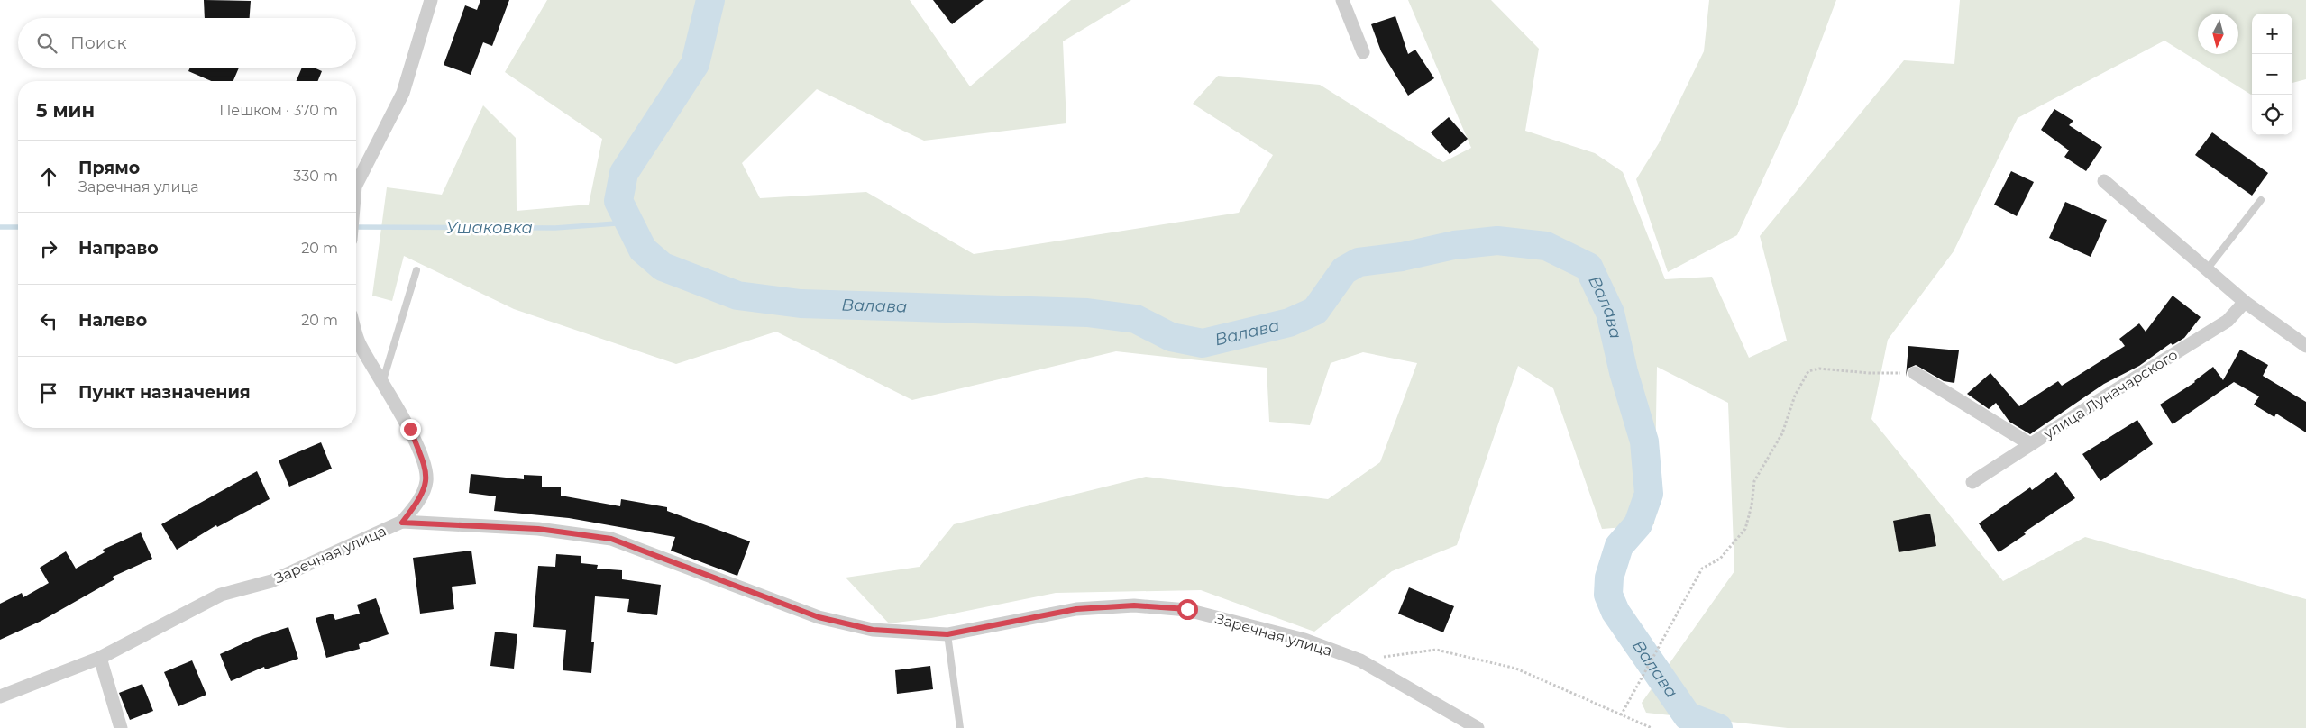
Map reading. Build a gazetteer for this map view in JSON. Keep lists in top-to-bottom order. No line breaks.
{"streets":{"street":["улица Луначарского","Заречная улица"]},"water":["Ушаковка","Валава"],"north":"bottom","page":{"map_buttons":["+","−"],"search":"Поиск","heading":["5 мин","Пешком · 370 m"],"list":[["Прямо","Заречная улица","330 m"],["Направо","20 m"],["Налево","20 m"],"Пункт назначения"]}}
